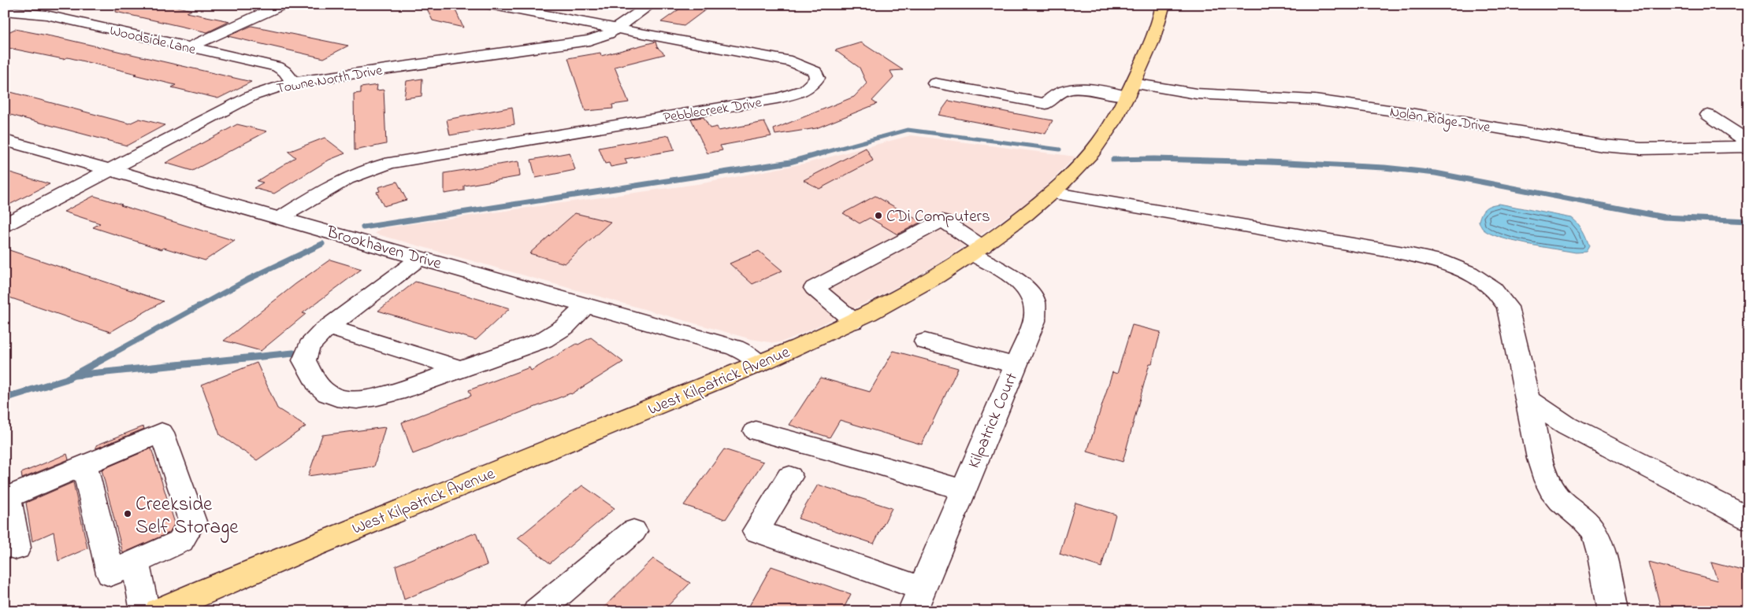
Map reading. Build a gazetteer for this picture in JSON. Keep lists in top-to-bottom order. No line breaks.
{"streets":{"main road":["West Kilpatrick Avenue"],"street":["Woodside Lane","Towne North Drive","Pebblecreek Drive","Nolan Ridge Drive","Brookhaven Drive","Kilpatrick Court"]},"crossings":[["Woodside Lane","Towne North Drive"],["Towne North Drive","Pebblecreek Drive"],["Towne North Drive","Brookhaven Drive"],["Pebblecreek Drive","Brookhaven Drive"],["Nolan Ridge Drive","West Kilpatrick Avenue"],["Brookhaven Drive","West Kilpatrick Avenue"],["West Kilpatrick Avenue","Kilpatrick Court"]],"places":["CDi Computers","Creekside Self Storage"]}
